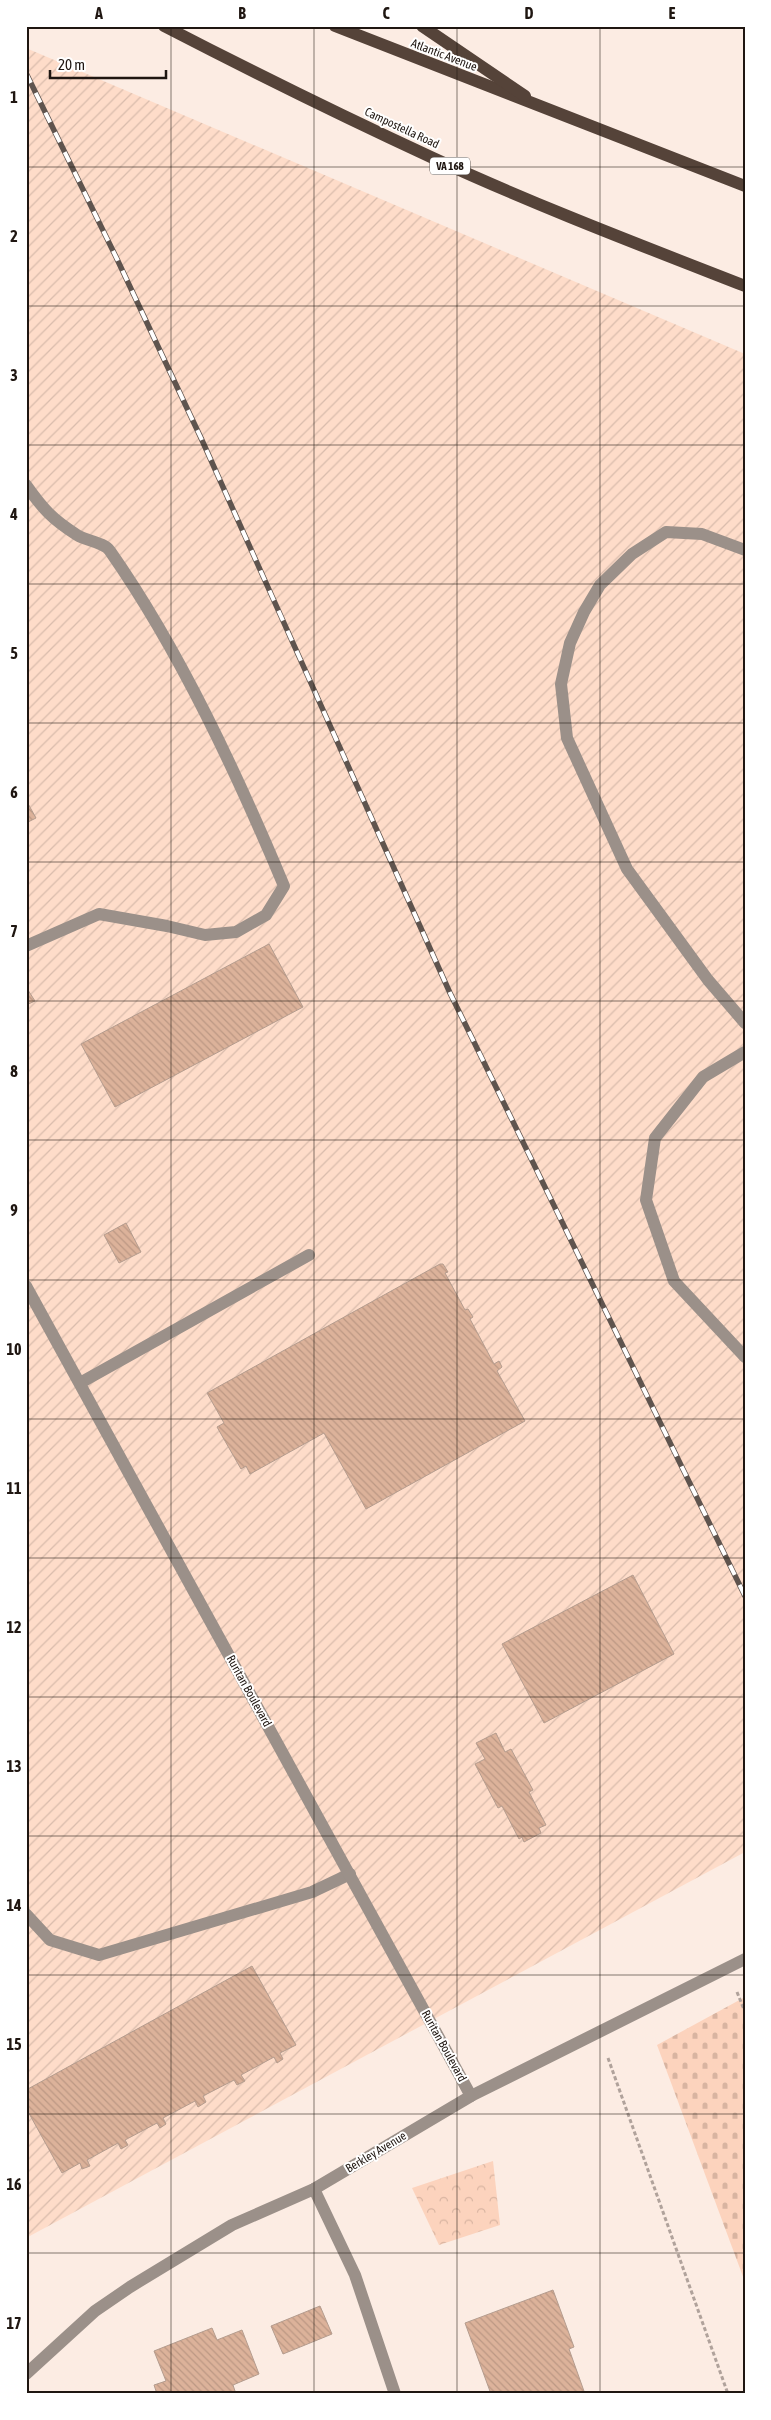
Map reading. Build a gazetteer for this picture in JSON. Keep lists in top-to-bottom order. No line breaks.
{"streets":{"main road":["Atlantic Avenue","Campostella Road","VA 168"],"street":["Ruritan Boulevard","Berkley Avenue"]},"crossings":[["Ruritan Boulevard","Berkley Avenue"]],"scale_bar":"20 m","grid":{"columns":["A","B","C","D","E"],"rows":["1","2","3","4","5","6","7","8","9","10","11","12","13","14","15","16","17"]}}
